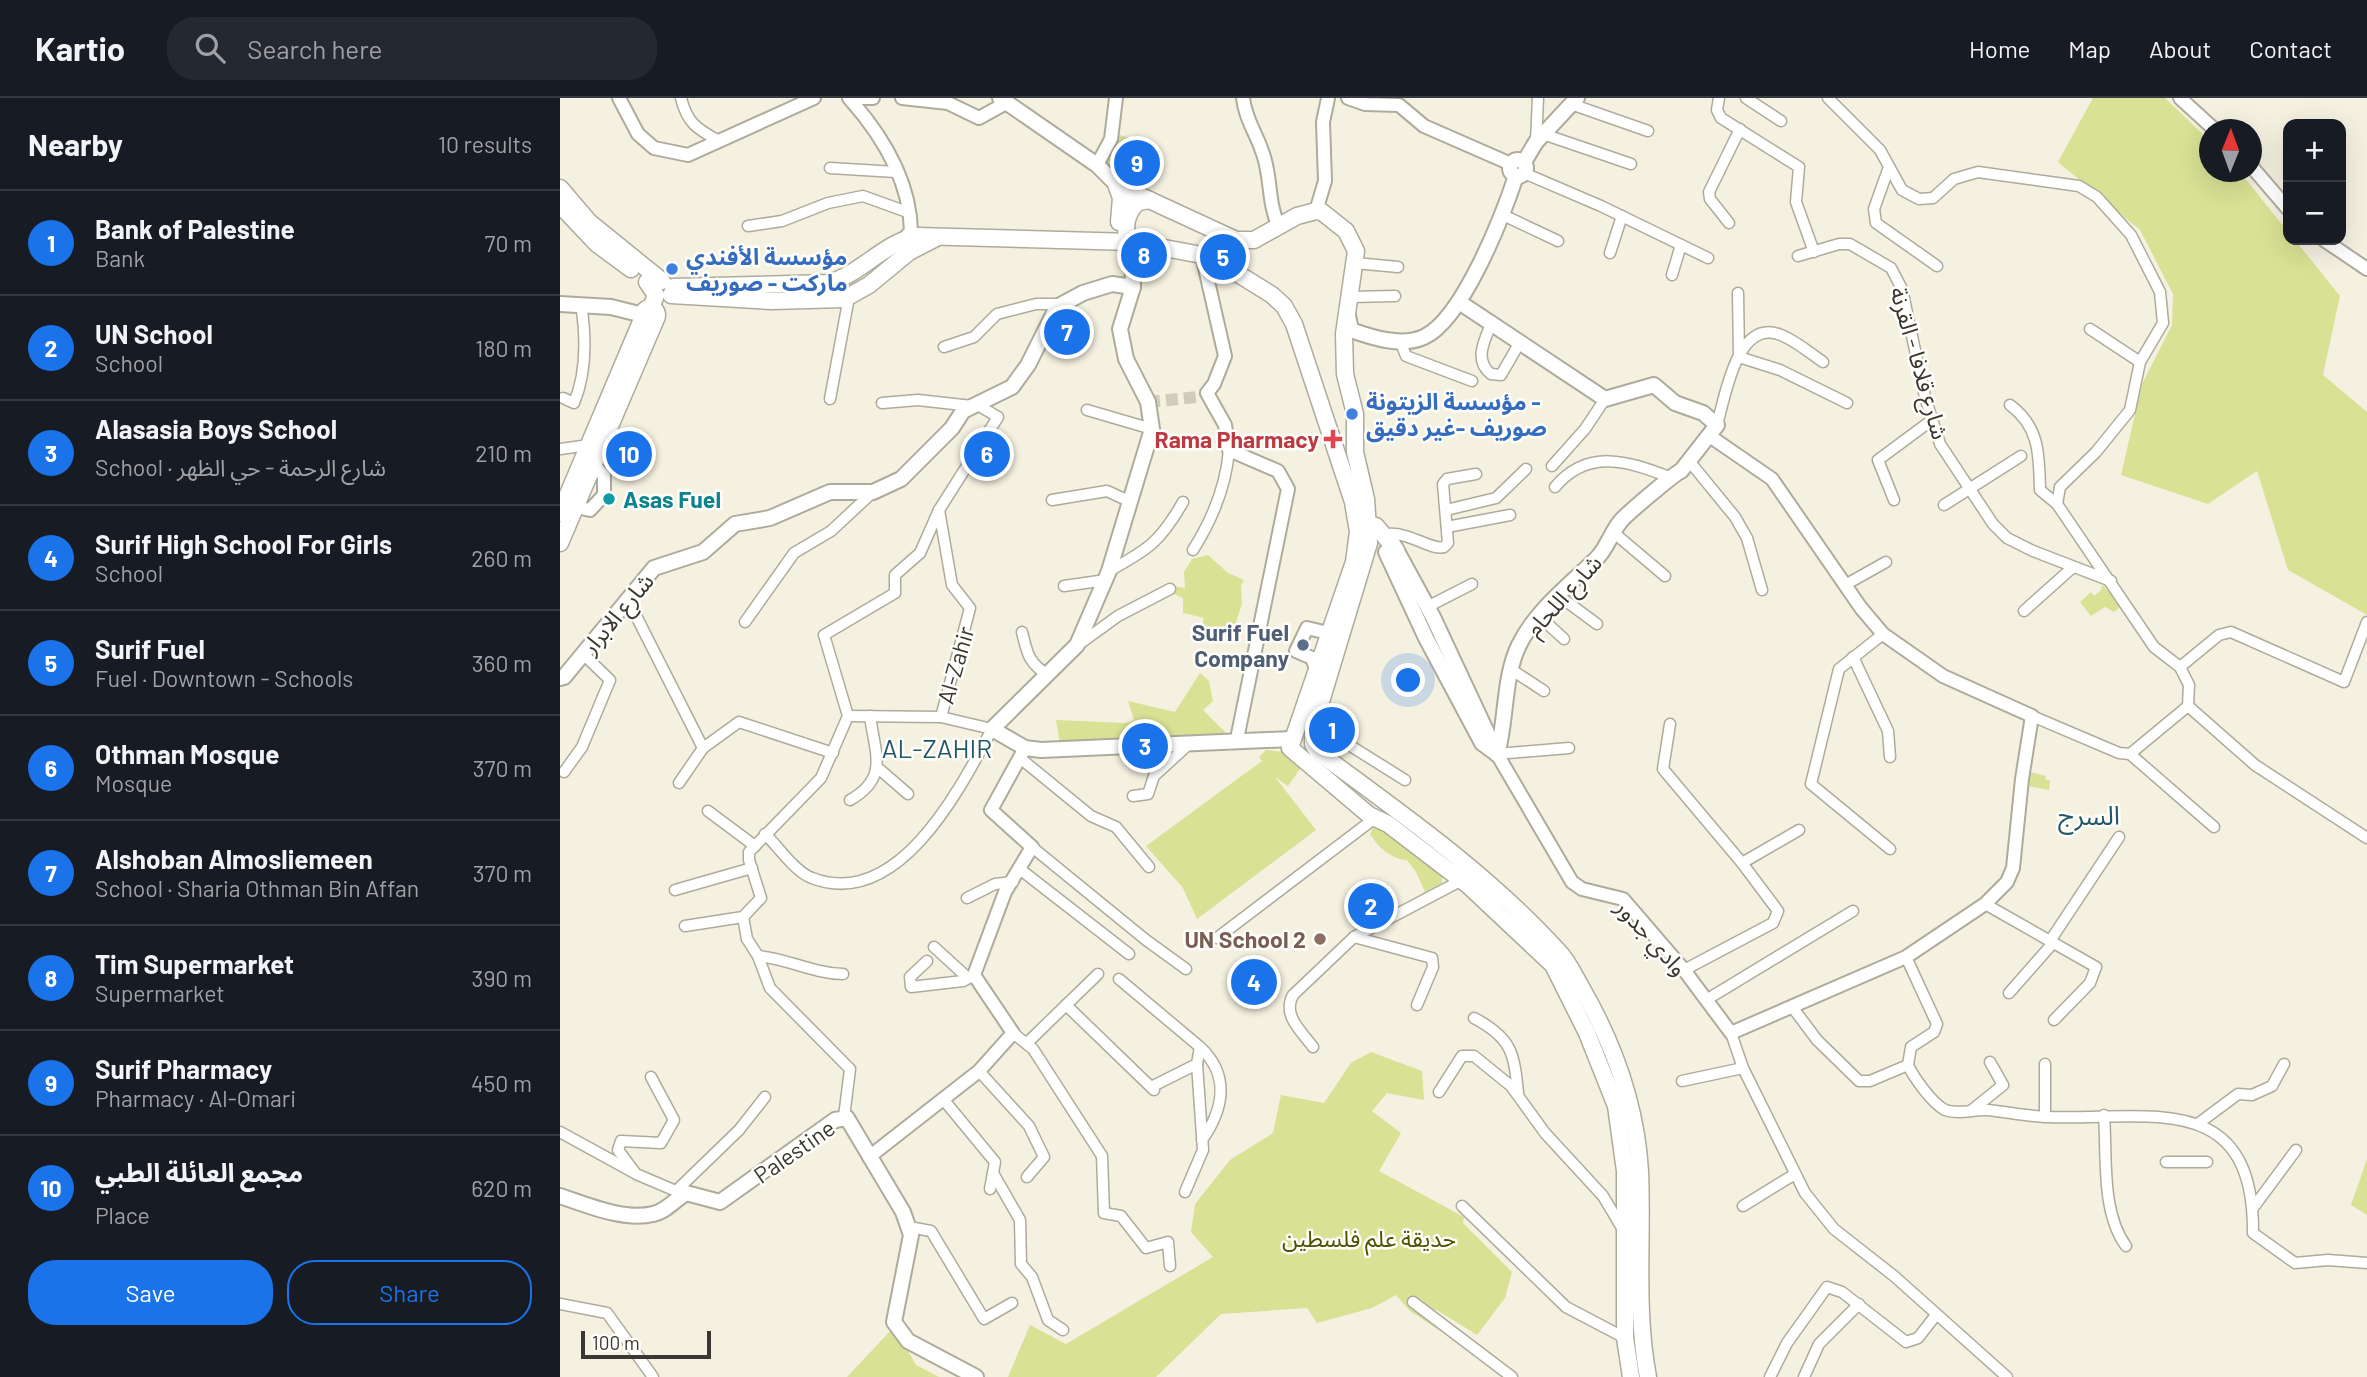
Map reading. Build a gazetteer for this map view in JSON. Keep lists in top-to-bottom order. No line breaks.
{"streets":{"main road":["شارع اللحام","شارع الابرار","Palestine"],"street":["شارع قلافا - القرنة","Al-Zahir","وادي جدور"]},"crossings":[["شارع اللحام","وادي جدور"]],"districts":["AL-ZAHIR","السرج"],"parks":["حديقة علم فلسطين"],"places":{"other":["مؤسسة الأفندي ماركت - صوريف","مؤسسة الزيتونة - صوريف -غير دقيق","Asas Fuel","Surif Fuel Company","UN School 2"],"health":["Rama Pharmacy"]},"scale_bar":"100 m","north":"top","page":{"header":"Kartio","search":"Search here","nav":["Home","Map","About","Contact"],"heading":["Nearby","10 results"],"map_buttons":["+","−"],"pins":["9","8","5","7","6","10","1","3","2","4"],"list":[{"mark":"1","name":"Bank of Palestine","note":"Bank","value":"70 m"},{"mark":"2","name":"UN School","note":"School","value":"180 m"},{"mark":"3","name":"Alasasia Boys School","note":"School · شارع الرحمة - حي الظهر","value":"210 m"},{"mark":"4","name":"Surif High School For Girls","note":"School","value":"260 m"},{"mark":"5","name":"Surif Fuel","note":"Fuel · Downtown - Schools","value":"360 m"},{"mark":"6","name":"Othman Mosque","note":"Mosque","value":"370 m"},{"mark":"7","name":"Alshoban Almosliemeen","note":"School · Sharia Othman Bin Affan","value":"370 m"},{"mark":"8","name":"Tim Supermarket","note":"Supermarket","value":"390 m"},{"mark":"9","name":"Surif Pharmacy","note":"Pharmacy · Al-Omari","value":"450 m"},{"mark":"10","name":"مجمع العائلة الطبي","note":"Place","value":"620 m"}],"buttons":["Save","Share"],"scale":"100 m"}}
